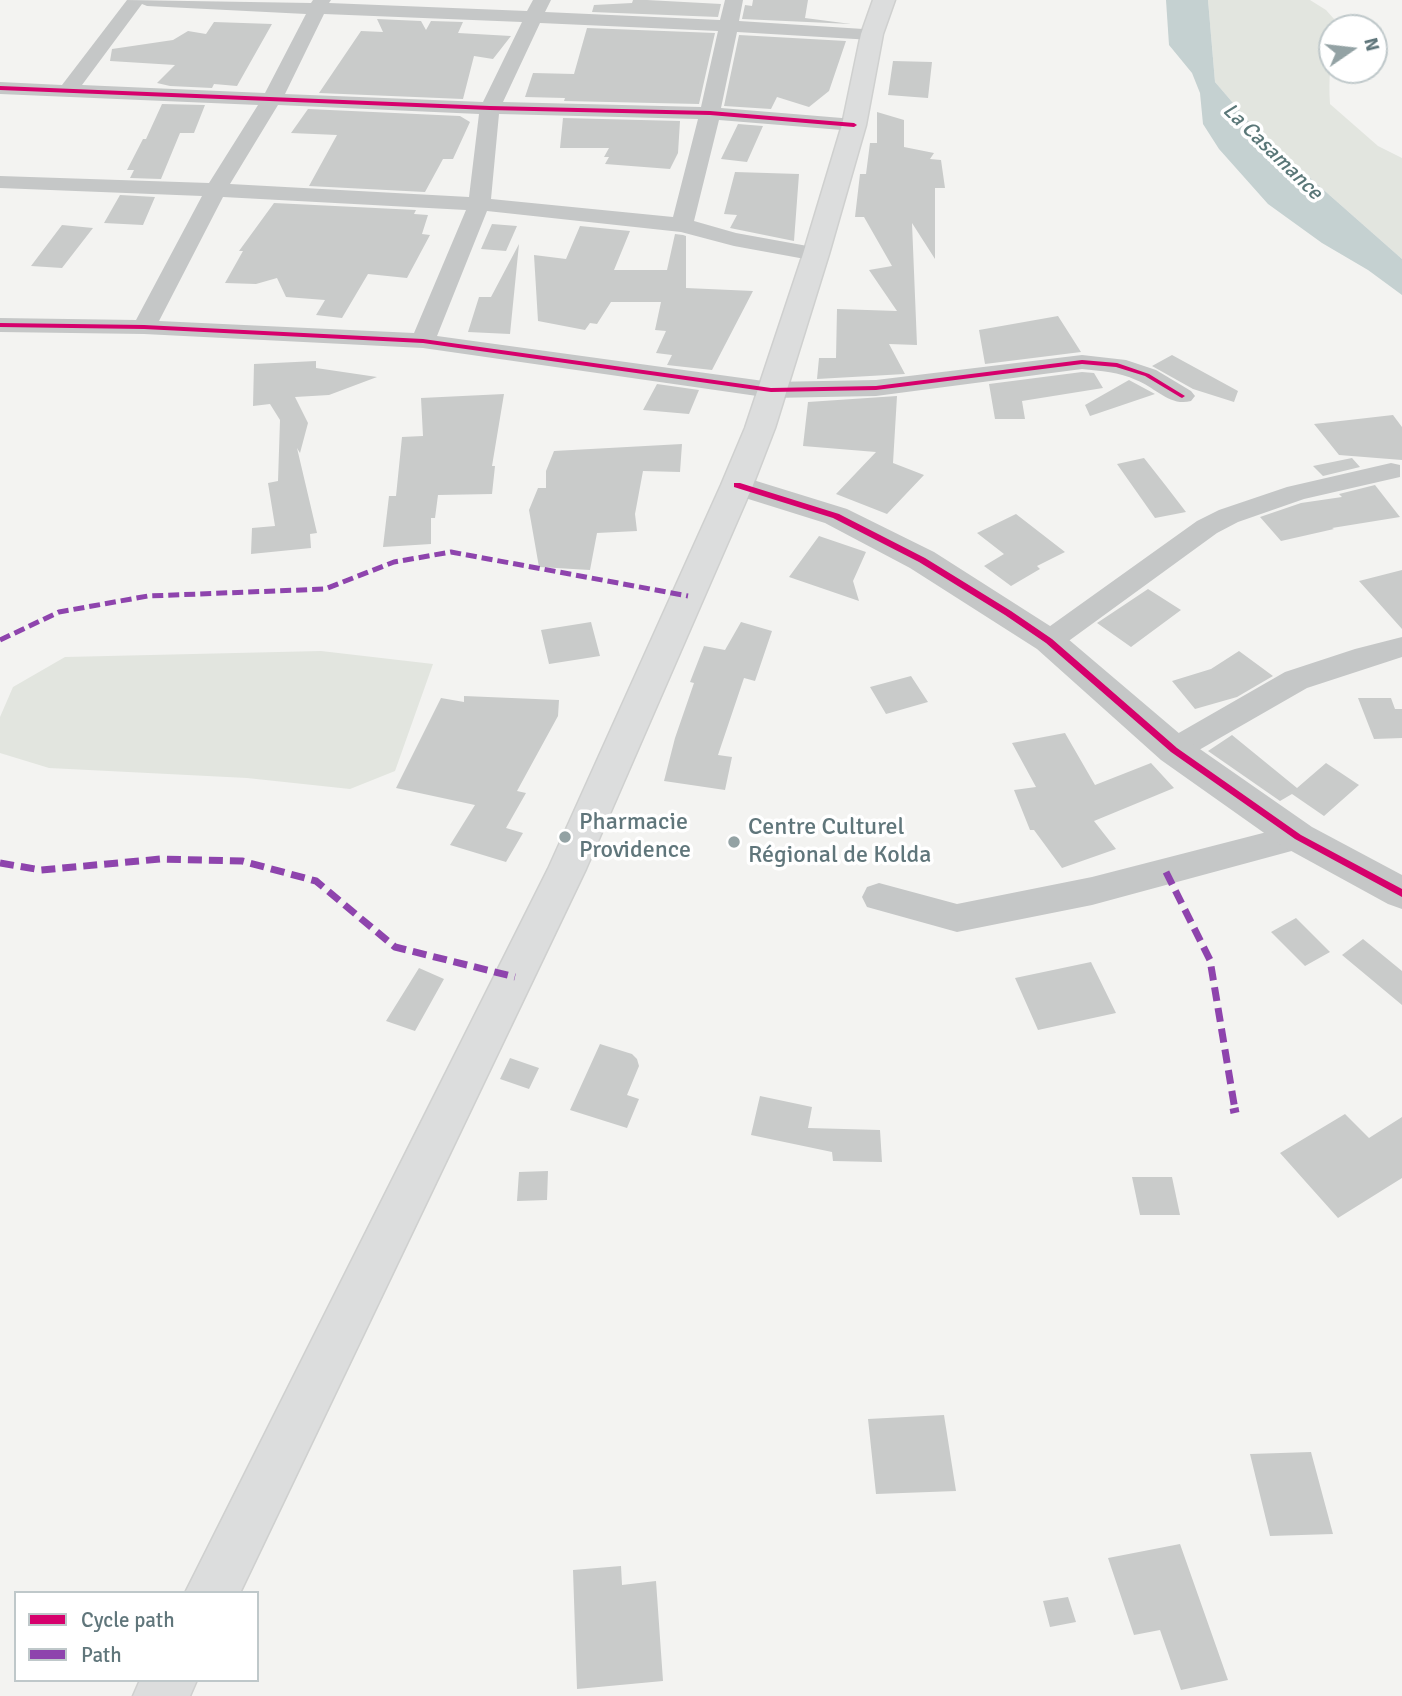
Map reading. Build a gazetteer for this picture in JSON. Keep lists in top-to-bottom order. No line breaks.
{"water":["La Casamance"],"places":["Pharmacie Providence","Centre Culturel Régional de Kolda"],"legend":["Cycle path","Path"],"north":"right"}
